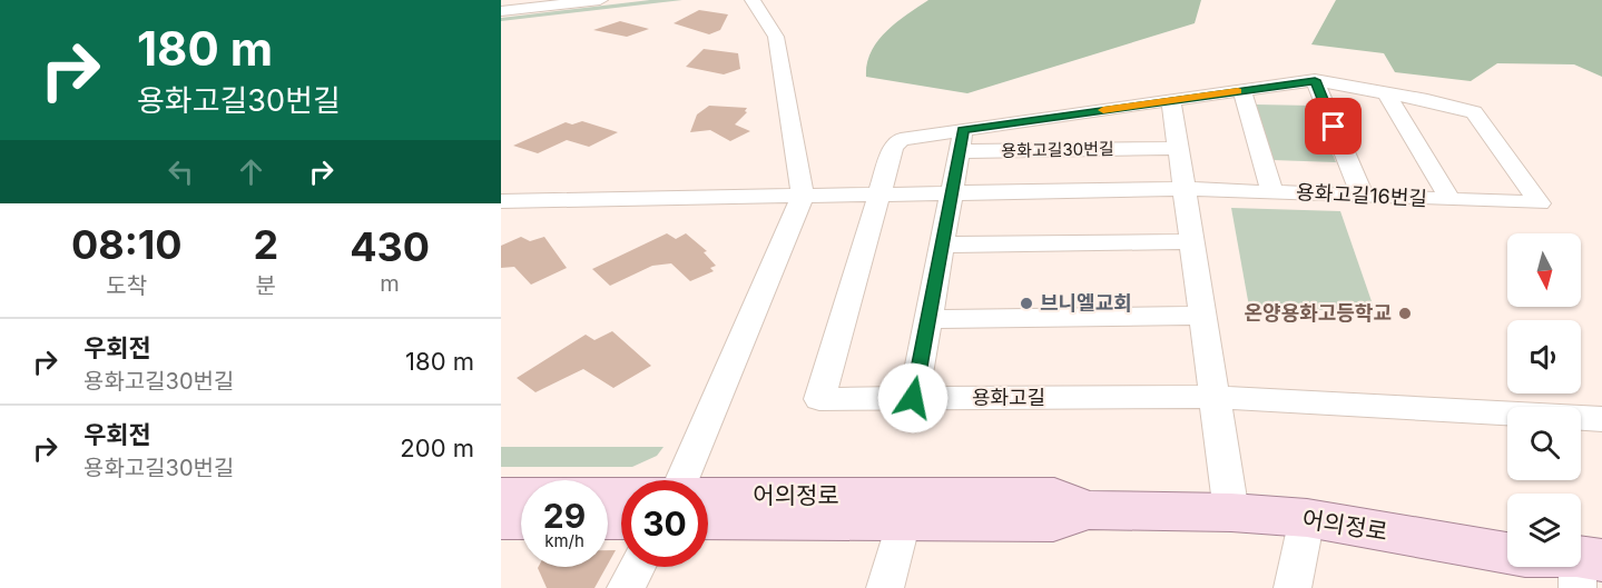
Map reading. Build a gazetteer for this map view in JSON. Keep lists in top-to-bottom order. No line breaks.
{"streets":{"main road":["어의정로"],"street":["용화고길30번길","용화고길16번길","용화고길"]},"crossings":[["용화고길30번길","용화고길16번길"],["용화고길30번길","용화고길"]],"places":["브니엘교회","온양용화고등학교"],"north":"bottom","page":{"turn":["180 m","용화고길30번길"],"eta":["08:10","도착","2","분","430","m"],"list":[{"name":"우회전","note":"용화고길30번길","value":"180 m"},{"name":"우회전","note":"용화고길30번길","value":"200 m"}],"speed":"29 km/h","limit":"30"}}
